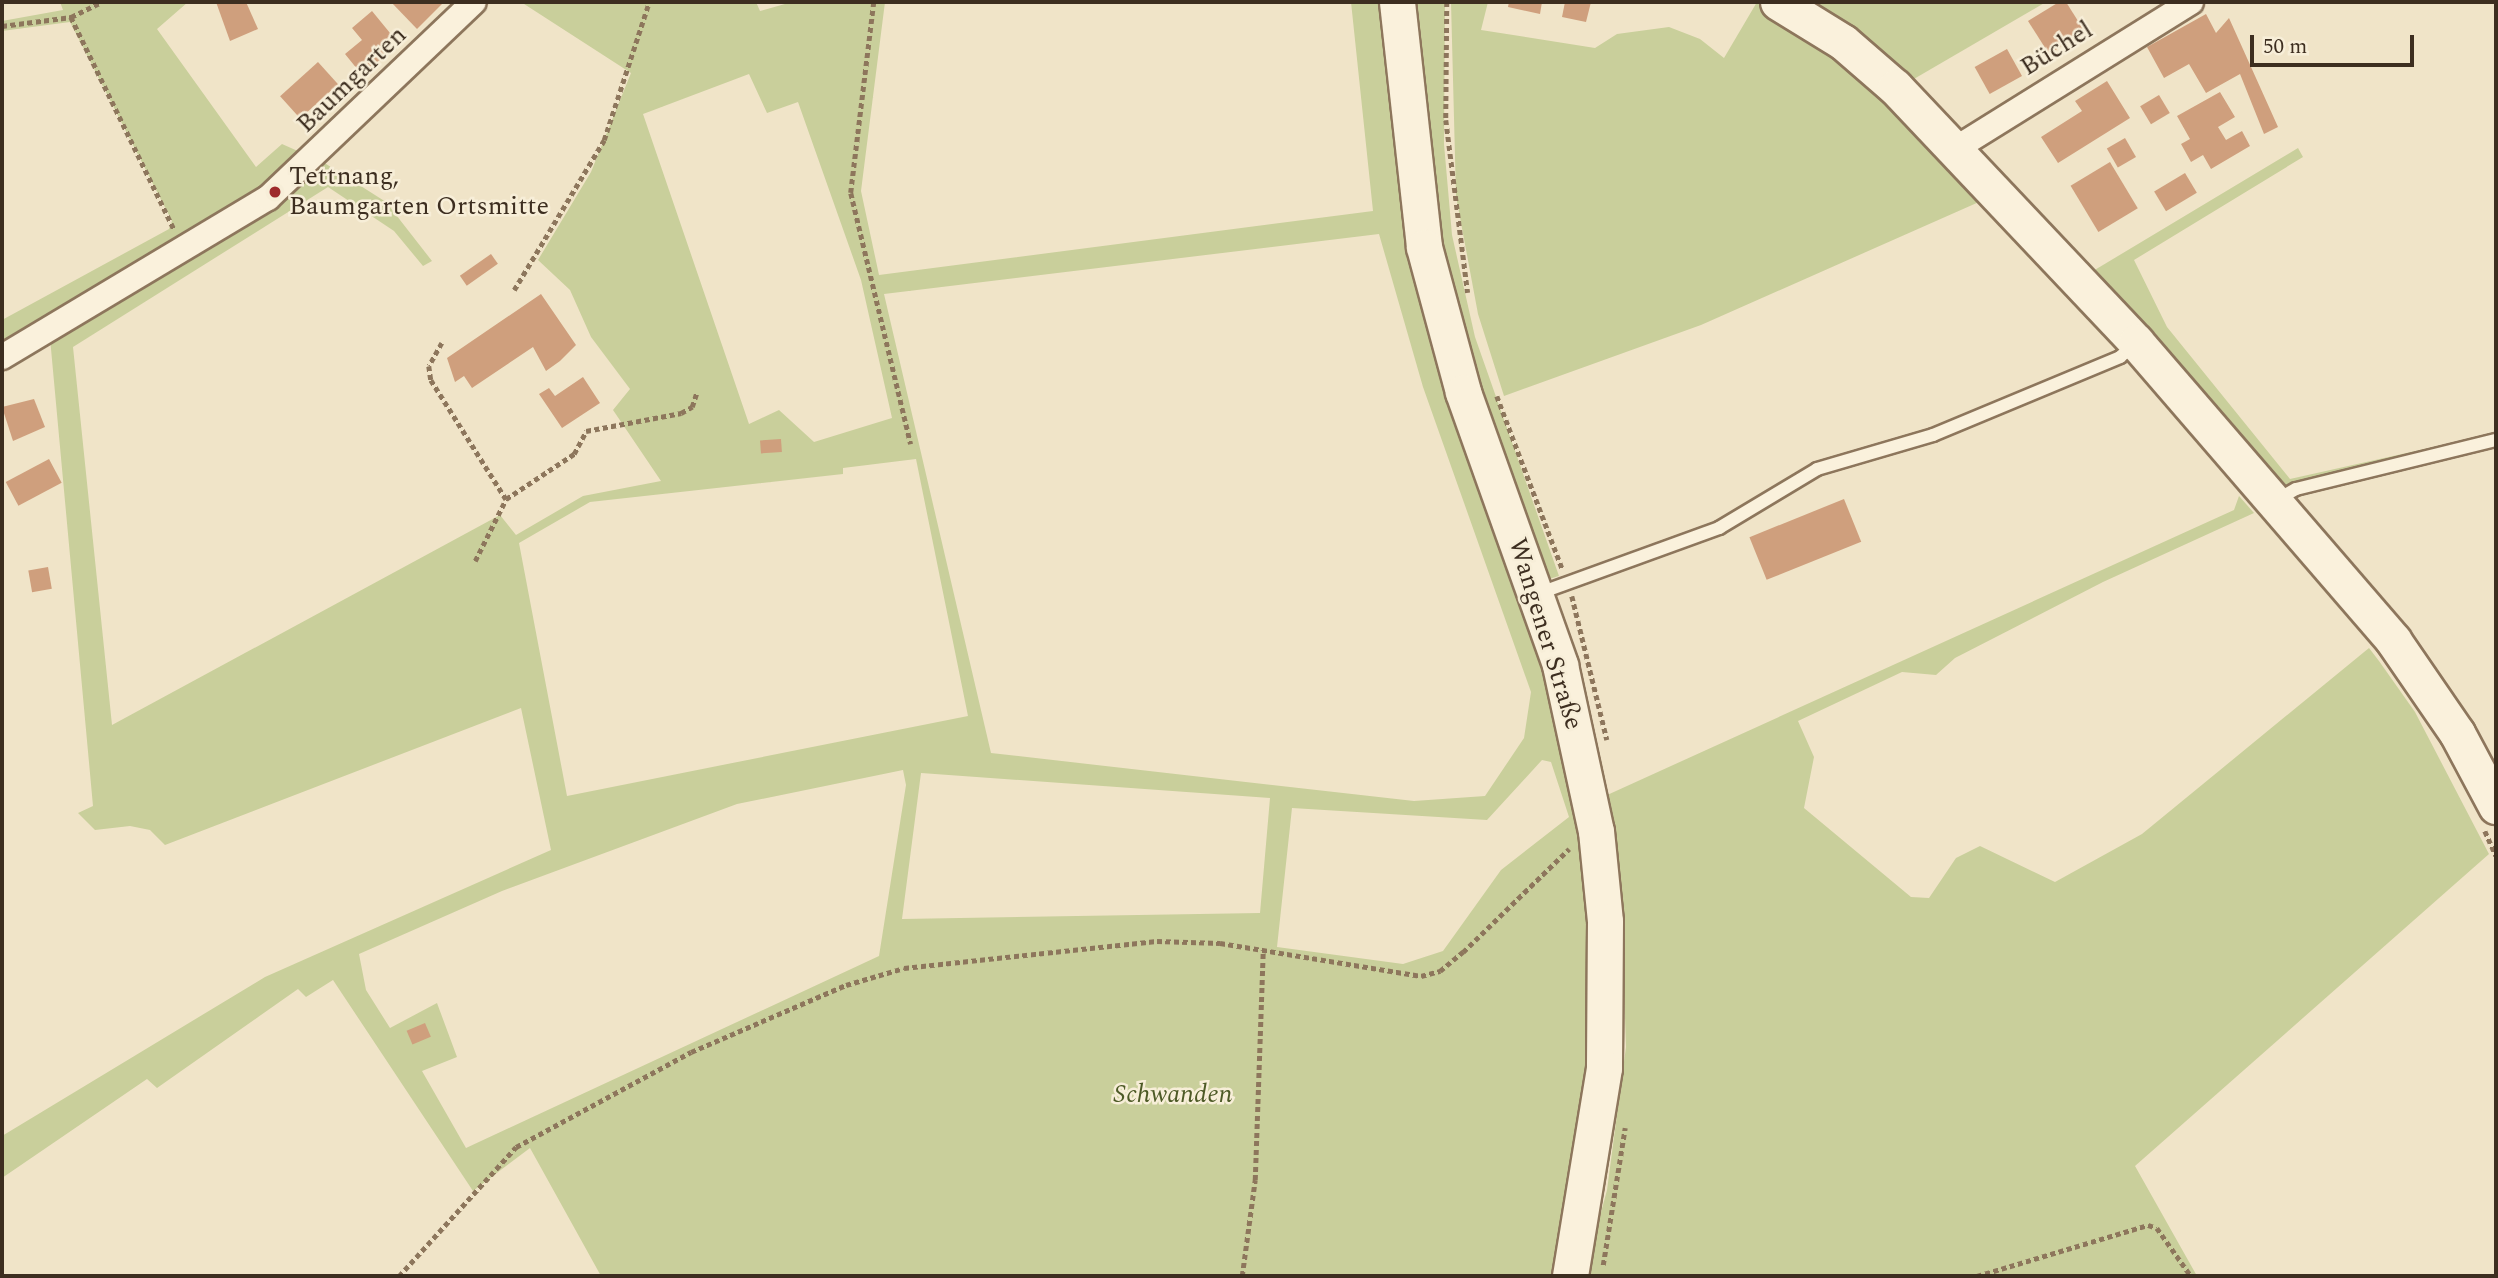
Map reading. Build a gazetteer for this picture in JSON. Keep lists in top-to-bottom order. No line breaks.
{"streets":{"main road":["Wangener Straße"],"street":["Büchel","Baumgarten"]},"parks":["Schwanden"],"places":["Tettnang, Baumgarten Ortsmitte"],"scale_bar":"50 m"}
